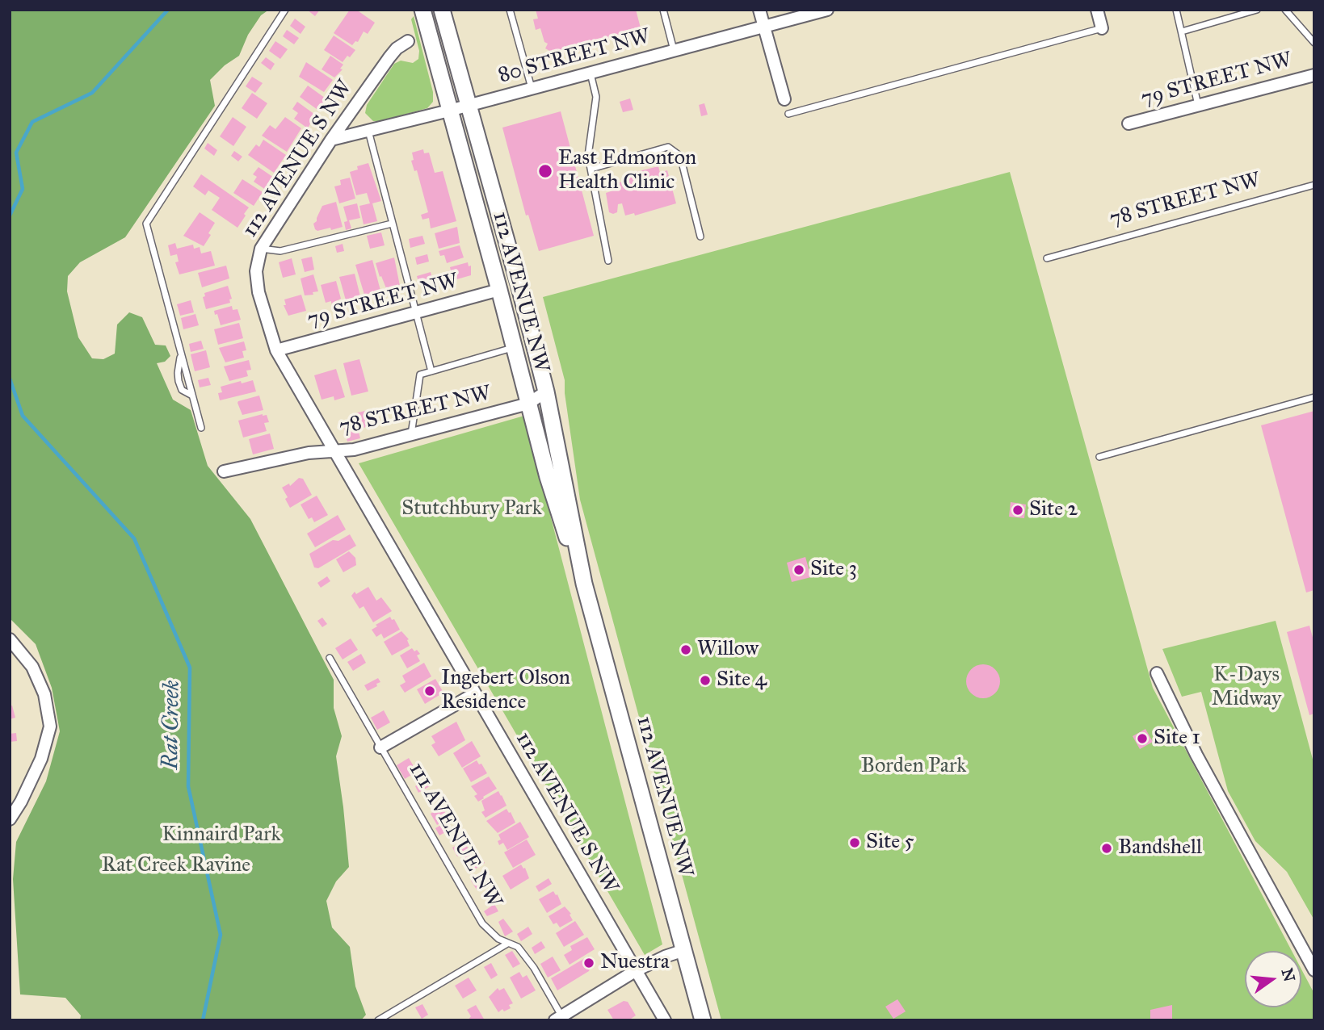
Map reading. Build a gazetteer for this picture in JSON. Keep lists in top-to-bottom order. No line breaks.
{"streets":{"main road":["112 AVENUE NW"],"street":["80 STREET NW","79 STREET NW","112 AVENUE S NW","78 STREET NW"],"lane":["111 AVENUE NW"]},"crossings":[["80 STREET NW","112 AVENUE S NW"],["80 STREET NW","112 AVENUE NW"],["79 STREET NW","112 AVENUE S NW"],["79 STREET NW","112 AVENUE NW"],["112 AVENUE S NW","78 STREET NW"],["78 STREET NW","112 AVENUE NW"]],"water":["Rat Creek"],"parks":["Stutchbury Park","K-Days Midway","Borden Park","Kinnaird Park","Rat Creek Ravine"],"places":["East Edmonton Health Clinic","Site 2","Site 3","Willow","Site 4","Ingebert Olson Residence","Site 1","Site 5","Bandshell","Nuestra"],"north":"right"}
